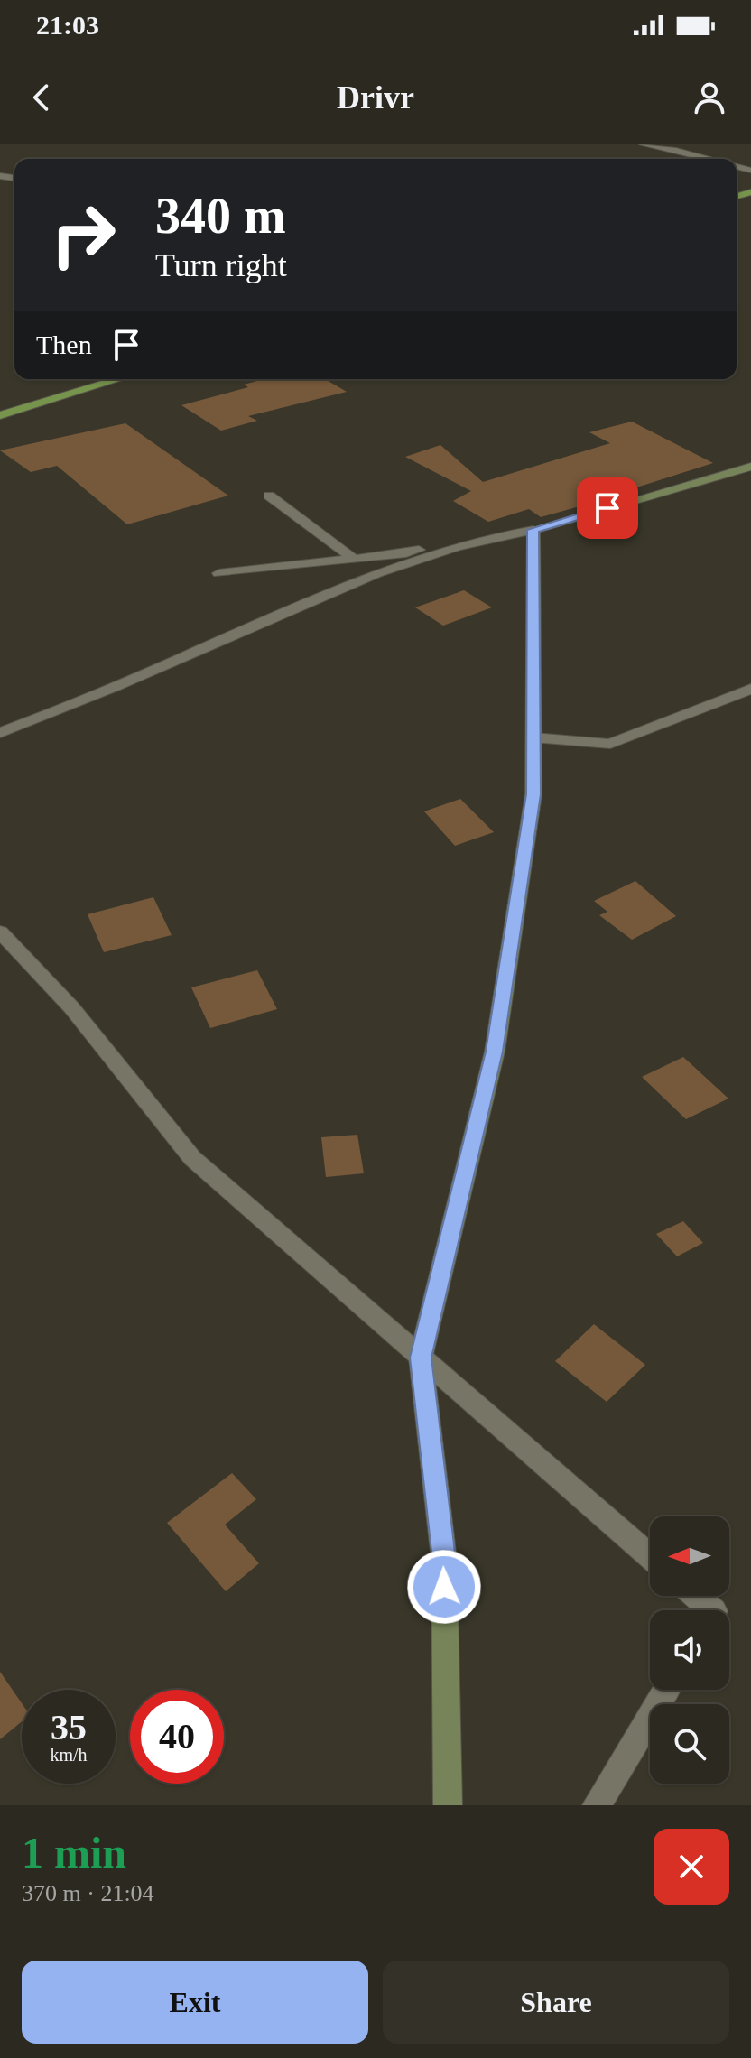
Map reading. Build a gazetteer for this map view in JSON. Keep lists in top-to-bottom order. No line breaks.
{"north":"left","page":{"status":"21:03","header":"Drivr","turn":["340 m","Turn right"],"then":"Then","speed":"35 km/h","limit":"40","heading":["1 min","370 m · 21:04"],"buttons":["Exit","Share"]}}
